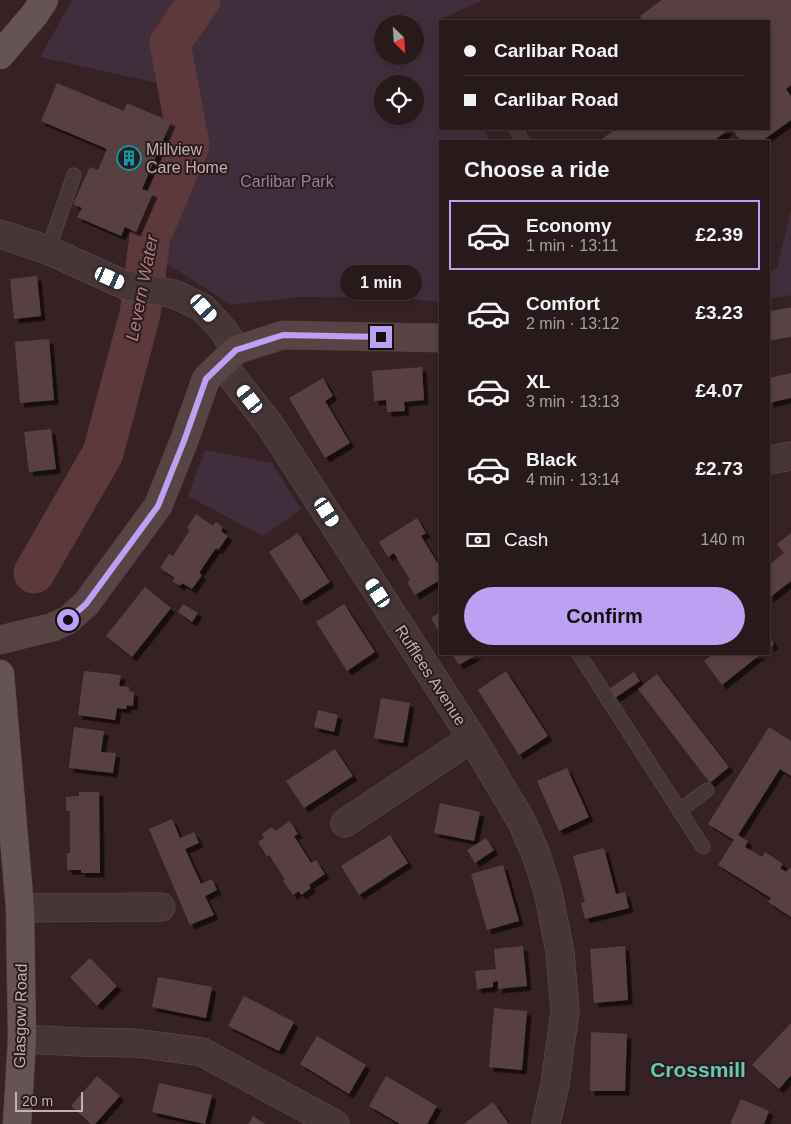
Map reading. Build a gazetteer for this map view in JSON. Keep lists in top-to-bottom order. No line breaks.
{"streets":{"main road":["Glasgow Road"],"street":["Rufflees Avenue"]},"districts":["Crossmill"],"water":["Levern Water"],"parks":["Carlibar Park"],"places":{"building":["Millview Care Home"]},"scale_bar":"20 m","north":"bottom right","page":{"banner":["Carlibar Road","Carlibar Road"],"heading":"Choose a ride","list":[{"name":"Economy","note":"1 min · 13:11","value":"£2.39"},{"name":"Comfort","note":"2 min · 13:12","value":"£3.23"},{"name":"XL","note":"3 min · 13:13","value":"£4.07"},{"name":"Black","note":"4 min · 13:14","value":"£2.73"}],"bubble":"1 min","pay":["Cash","140 m"],"buttons":"Confirm","scale":"20 m"}}
